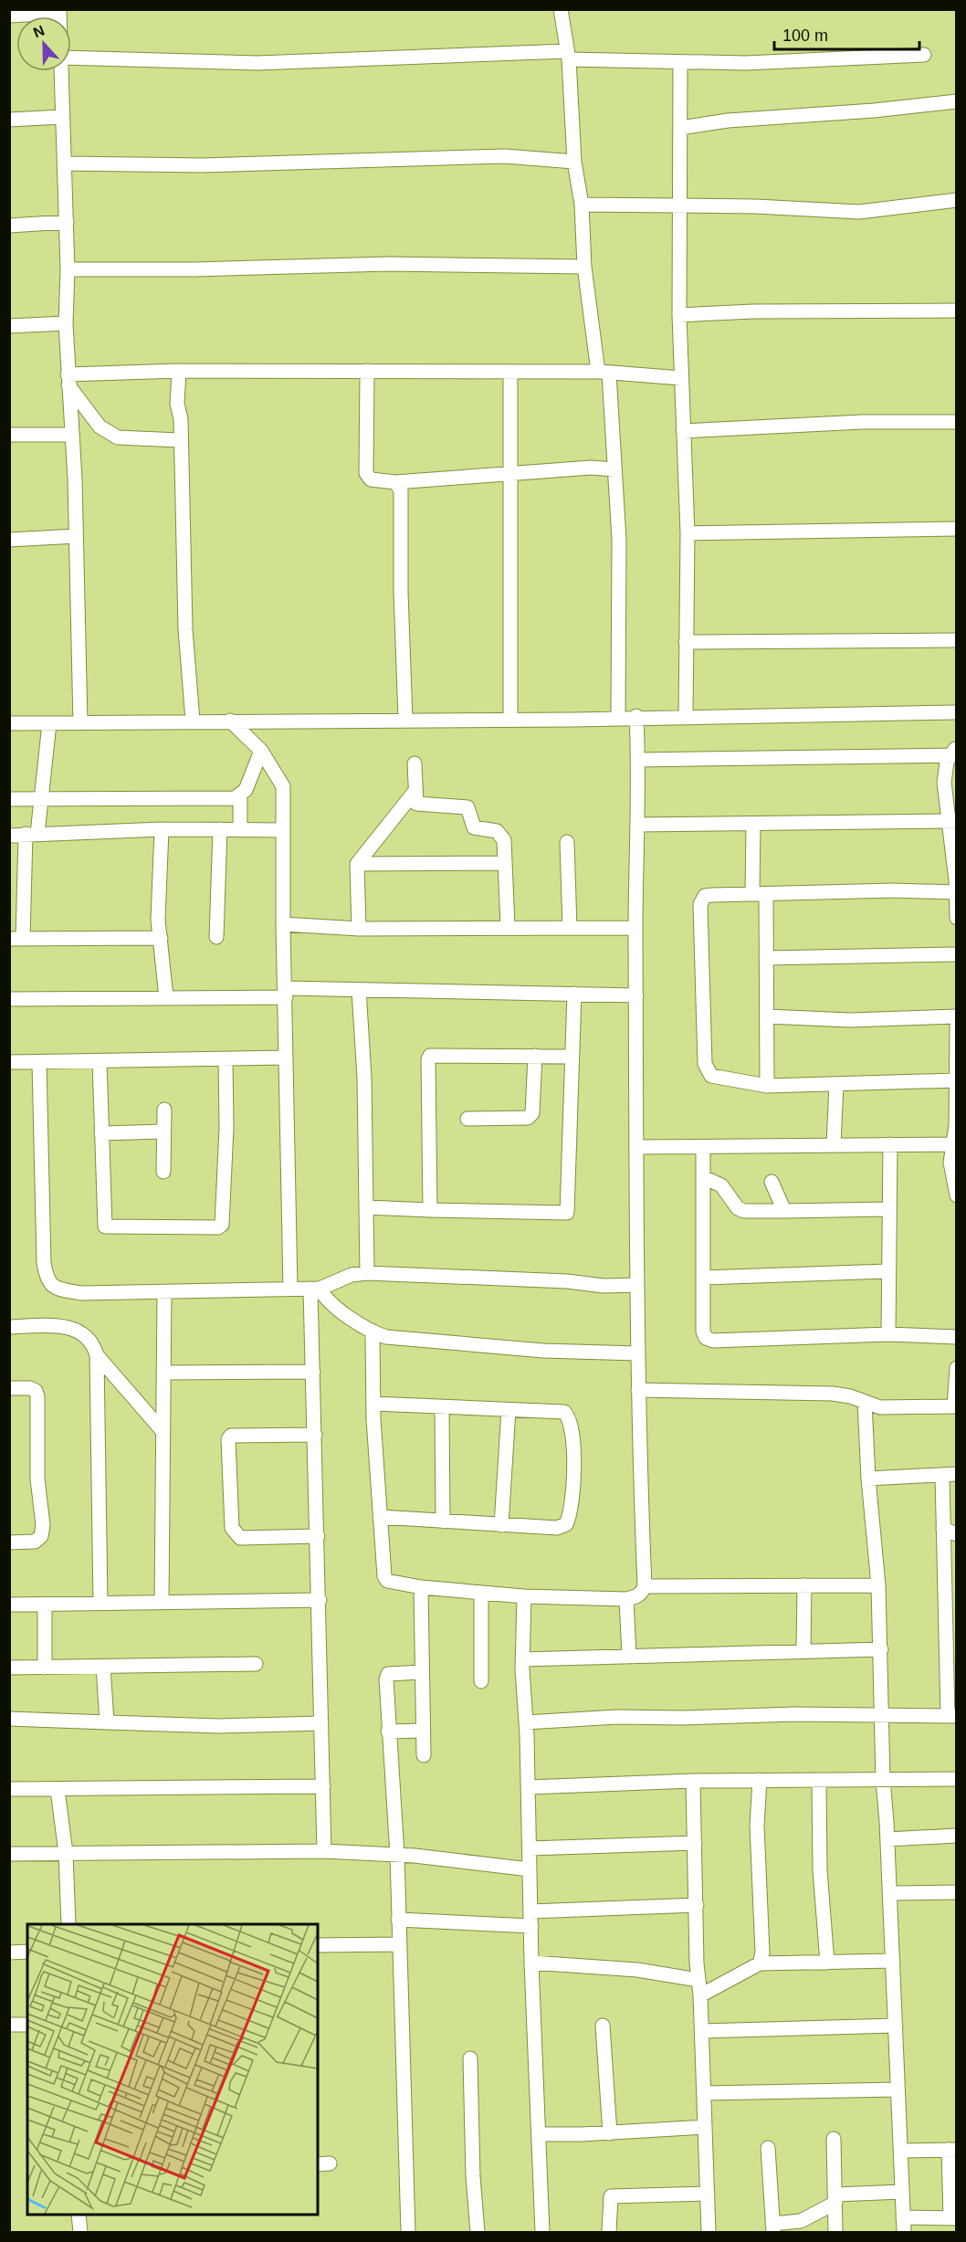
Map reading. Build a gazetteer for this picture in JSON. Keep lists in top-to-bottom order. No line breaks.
{"scale_bar":"100 m","north":"top"}
